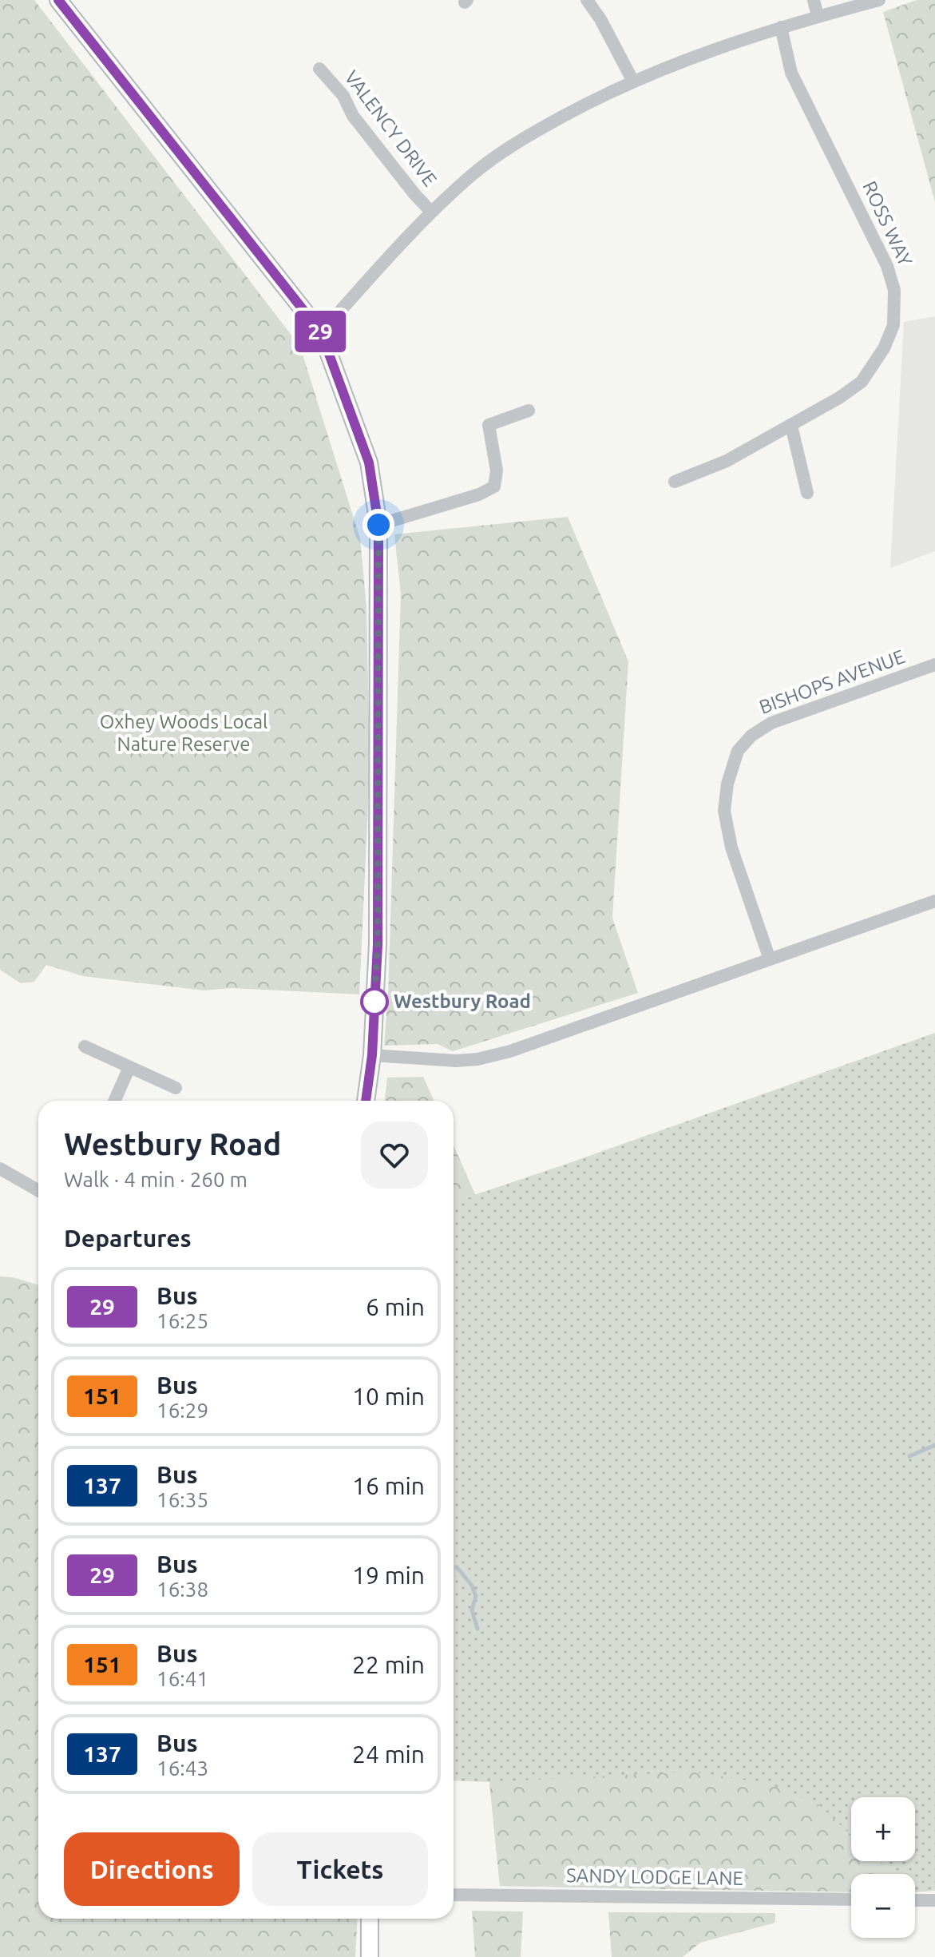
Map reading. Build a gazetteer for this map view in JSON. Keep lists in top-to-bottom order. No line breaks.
{"streets":{"street":["VALENCY DRIVE","ROSS WAY","BISHOPS AVENUE","SANDY LODGE LANE"]},"parks":["Oxhey Woods Local Nature Reserve"],"places":["Westbury Road"],"lines":["bus line 29"],"page":{"on_map":"29","heading":[["Westbury Road","Walk · 4 min · 260 m"],"Departures"],"list":[{"mark":"29","name":"Bus","note":"16:25","value":"6 min"},{"mark":"151","name":"Bus","note":"16:29","value":"10 min"},{"mark":"137","name":"Bus","note":"16:35","value":"16 min"},{"mark":"29","name":"Bus","note":"16:38","value":"19 min"},{"mark":"151","name":"Bus","note":"16:41","value":"22 min"},{"mark":"137","name":"Bus","note":"16:43","value":"24 min"}],"map_buttons":["+","−"],"buttons":["Directions","Tickets"]}}
